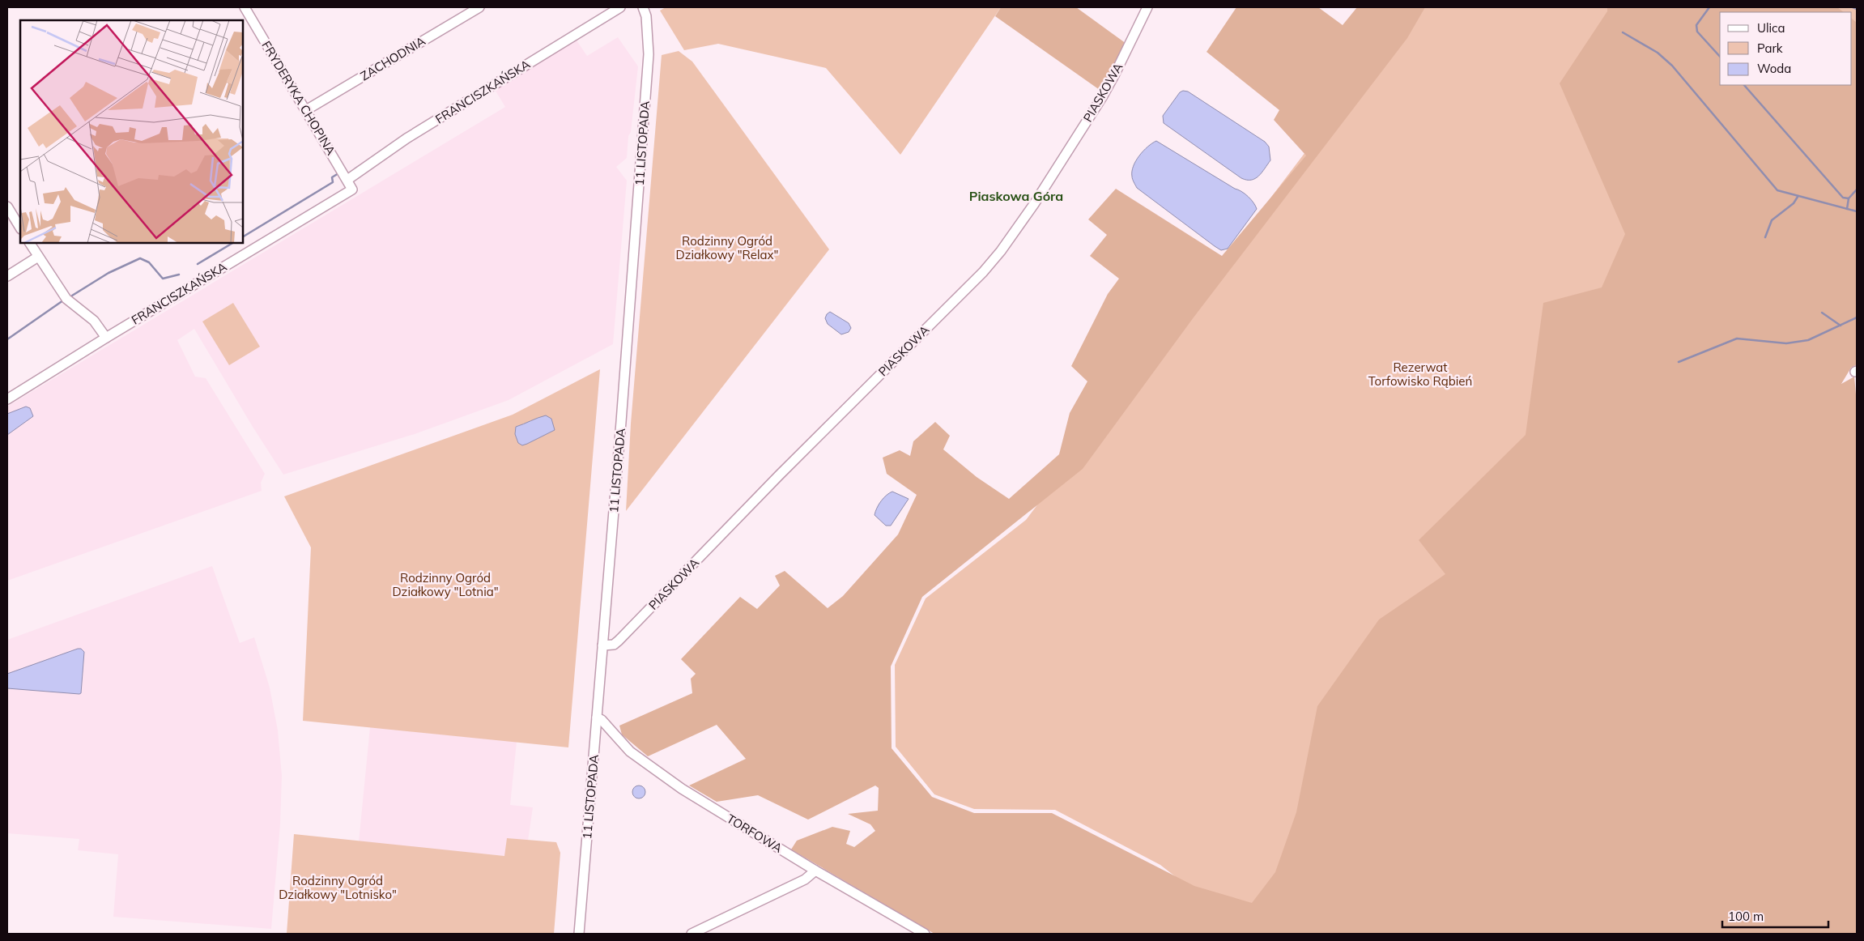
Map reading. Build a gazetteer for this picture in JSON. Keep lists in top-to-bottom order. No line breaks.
{"streets":{"street":["ZACHODNIA","FRANCISZKAŃSKA","PIASKOWA","FRYDERYKA CHOPINA","11 LISTOPADA","TORFOWA"]},"crossings":[["ZACHODNIA","FRYDERYKA CHOPINA"],["FRANCISZKAŃSKA","FRYDERYKA CHOPINA"],["PIASKOWA","11 LISTOPADA"],["11 LISTOPADA","TORFOWA"]],"districts":["Piaskowa Góra"],"parks":["Rodzinny Ogród Działkowy \"Relax\"","Rezerwat Torfowisko Rąbień","Rodzinny Ogród Działkowy \"Lotnia\"","Rodzinny Ogród Działkowy \"Lotnisko\""],"legend":["Ulica","Park","Woda"],"scale_bar":"100 m"}
